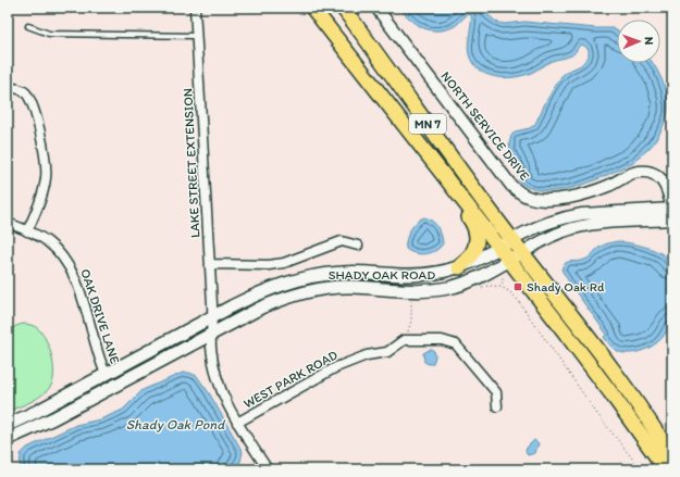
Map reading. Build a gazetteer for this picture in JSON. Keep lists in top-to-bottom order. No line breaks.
{"streets":{"highway":["MN 7"],"main road":["SHADY OAK ROAD"],"street":["NORTH SERVICE DRIVE","LAKE STREET EXTENSION","OAK DRIVE LANE","WEST PARK ROAD"]},"crossings":[["MN 7","SHADY OAK ROAD"],["NORTH SERVICE DRIVE","SHADY OAK ROAD"],["LAKE STREET EXTENSION","SHADY OAK ROAD"],["LAKE STREET EXTENSION","WEST PARK ROAD"],["SHADY OAK ROAD","OAK DRIVE LANE"]],"water":["Shady Oak Pond"],"places":{"transit":["Shady Oak Rd"]},"north":"right"}
